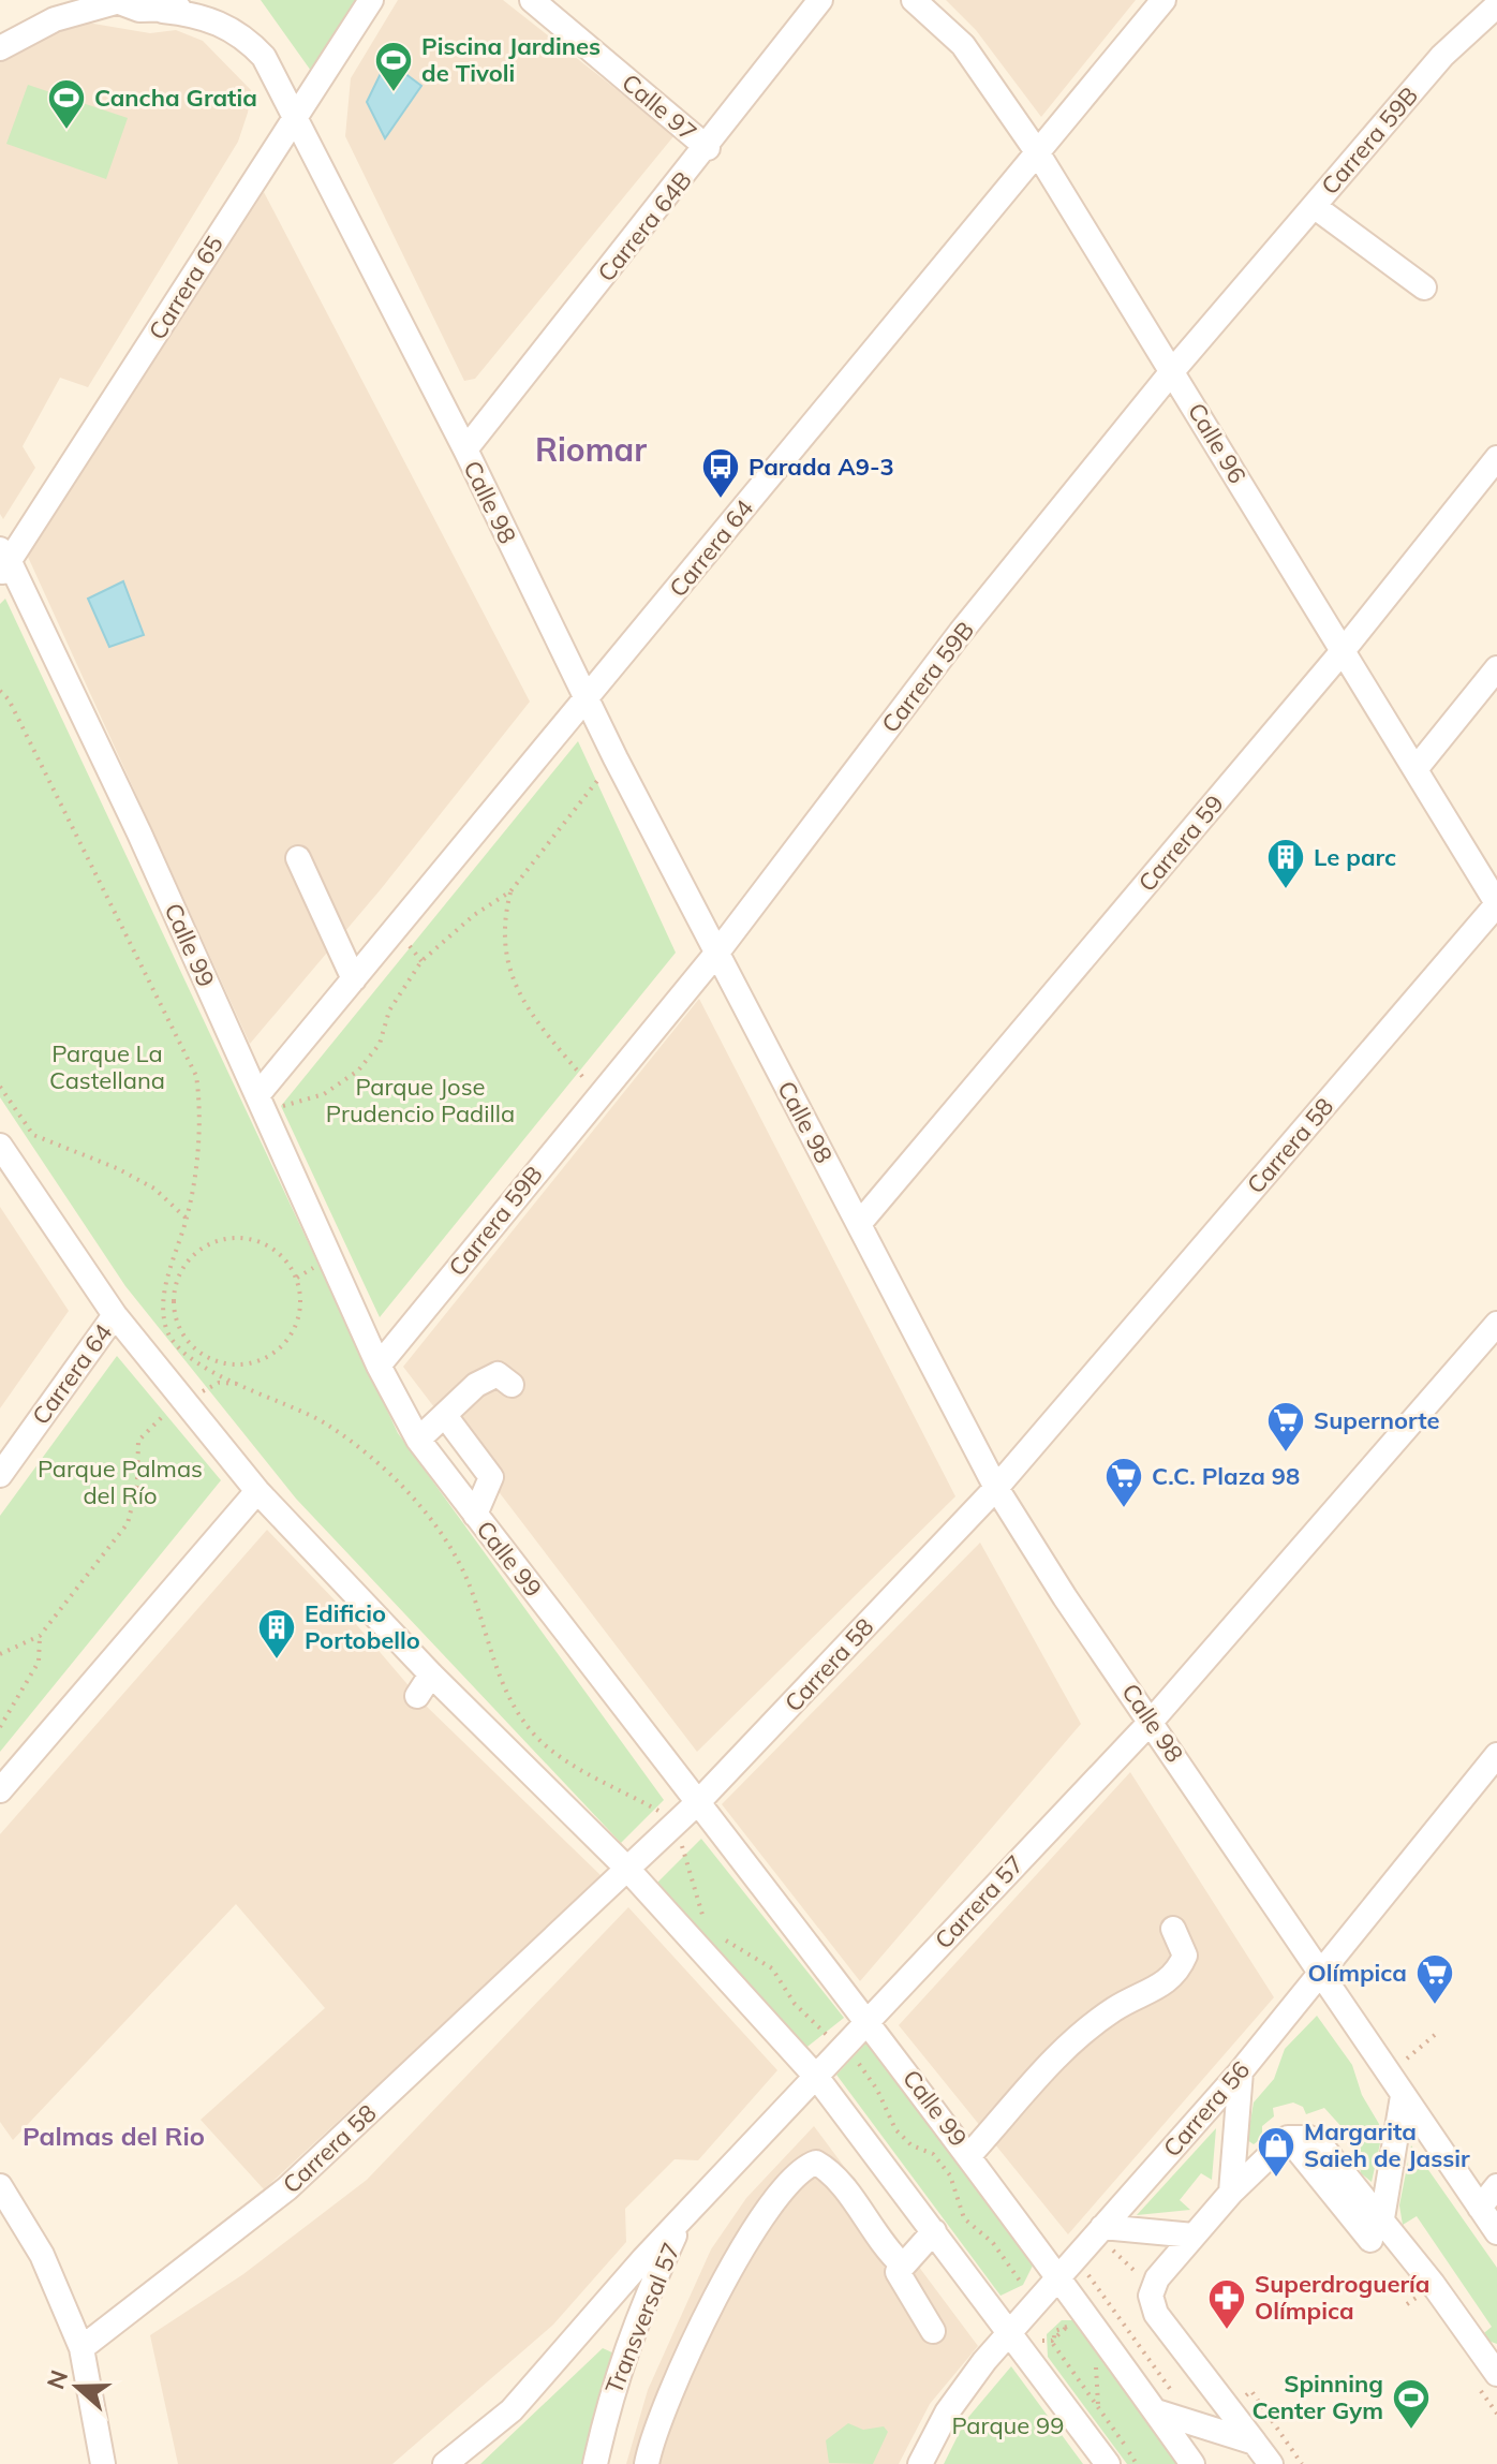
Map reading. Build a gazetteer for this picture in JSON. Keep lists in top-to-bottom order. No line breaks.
{"streets":{"street":["Calle 97","Carrera 59B","Carrera 64B","Carrera 65","Calle 96","Calle 98","Carrera 64","Carrera 59","Calle 99","Carrera 58","Carrera 57","Carrera 56","Transversal 57"]},"crossings":[["Calle 97","Carrera 64B"],["Carrera 59B","Calle 96"],["Carrera 59B","Calle 98"],["Carrera 59B","Calle 99"],["Carrera 64B","Calle 98"],["Carrera 65","Calle 98"],["Carrera 65","Calle 99"],["Calle 96","Carrera 64"],["Calle 96","Carrera 59"],["Calle 96","Carrera 58"],["Calle 98","Carrera 64"],["Calle 98","Carrera 59"],["Calle 98","Carrera 58"],["Calle 98","Carrera 57"],["Calle 98","Carrera 56"],["Carrera 64","Calle 99"],["Calle 99","Carrera 58"],["Calle 99","Carrera 57"],["Calle 99","Carrera 56"],["Carrera 57","Transversal 57"]],"districts":["Riomar","Palmas del Rio"],"parks":["Parque La Castellana","Parque Jose Prudencio Padilla","Parque Palmas del Río","Parque 99"],"places":{"sports":["Piscina Jardines de Tivoli","Cancha Gratia","Spinning Center Gym"],"bus stop":["Parada A9-3"],"building":["Le parc","Edificio Portobello"],"supermarket":["Supernorte","C.C. Plaza 98","Olímpica"],"shop":["Margarita Saieh de Jassir"],"pharmacy":["Superdroguería Olímpica"]},"north":"left"}
